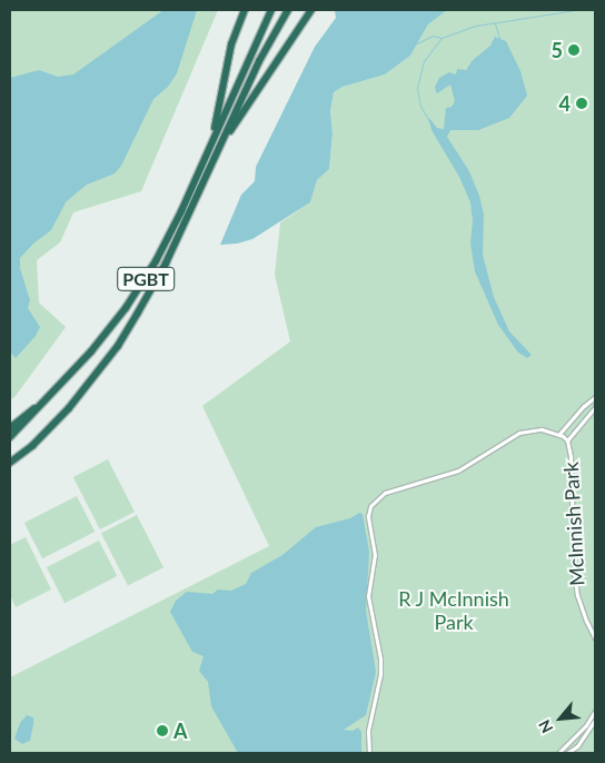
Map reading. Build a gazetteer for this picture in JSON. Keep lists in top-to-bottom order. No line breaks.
{"streets":{"highway":["PGBT"],"street":["McInnish Park"]},"parks":["R J McInnish Park"],"places":["5","4","A"],"north":"bottom left"}
